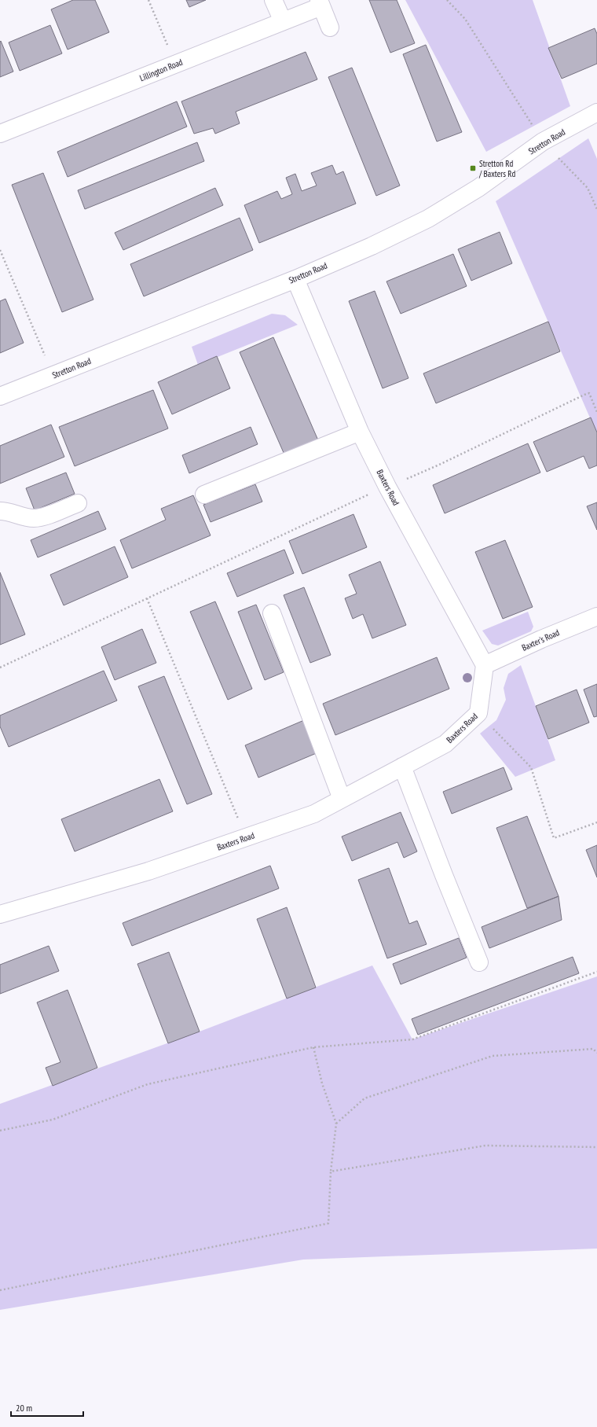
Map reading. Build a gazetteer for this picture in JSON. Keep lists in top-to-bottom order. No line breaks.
{"streets":{"street":["Lillington Road","Stretton Road","Baxters Road","Baxter's Road"]},"crossings":[["Stretton Road","Baxters Road"],["Baxters Road","Baxter's Road"]],"places":{"transit":["Stretton Rd / Baxters Rd"]},"scale_bar":"20 m"}
